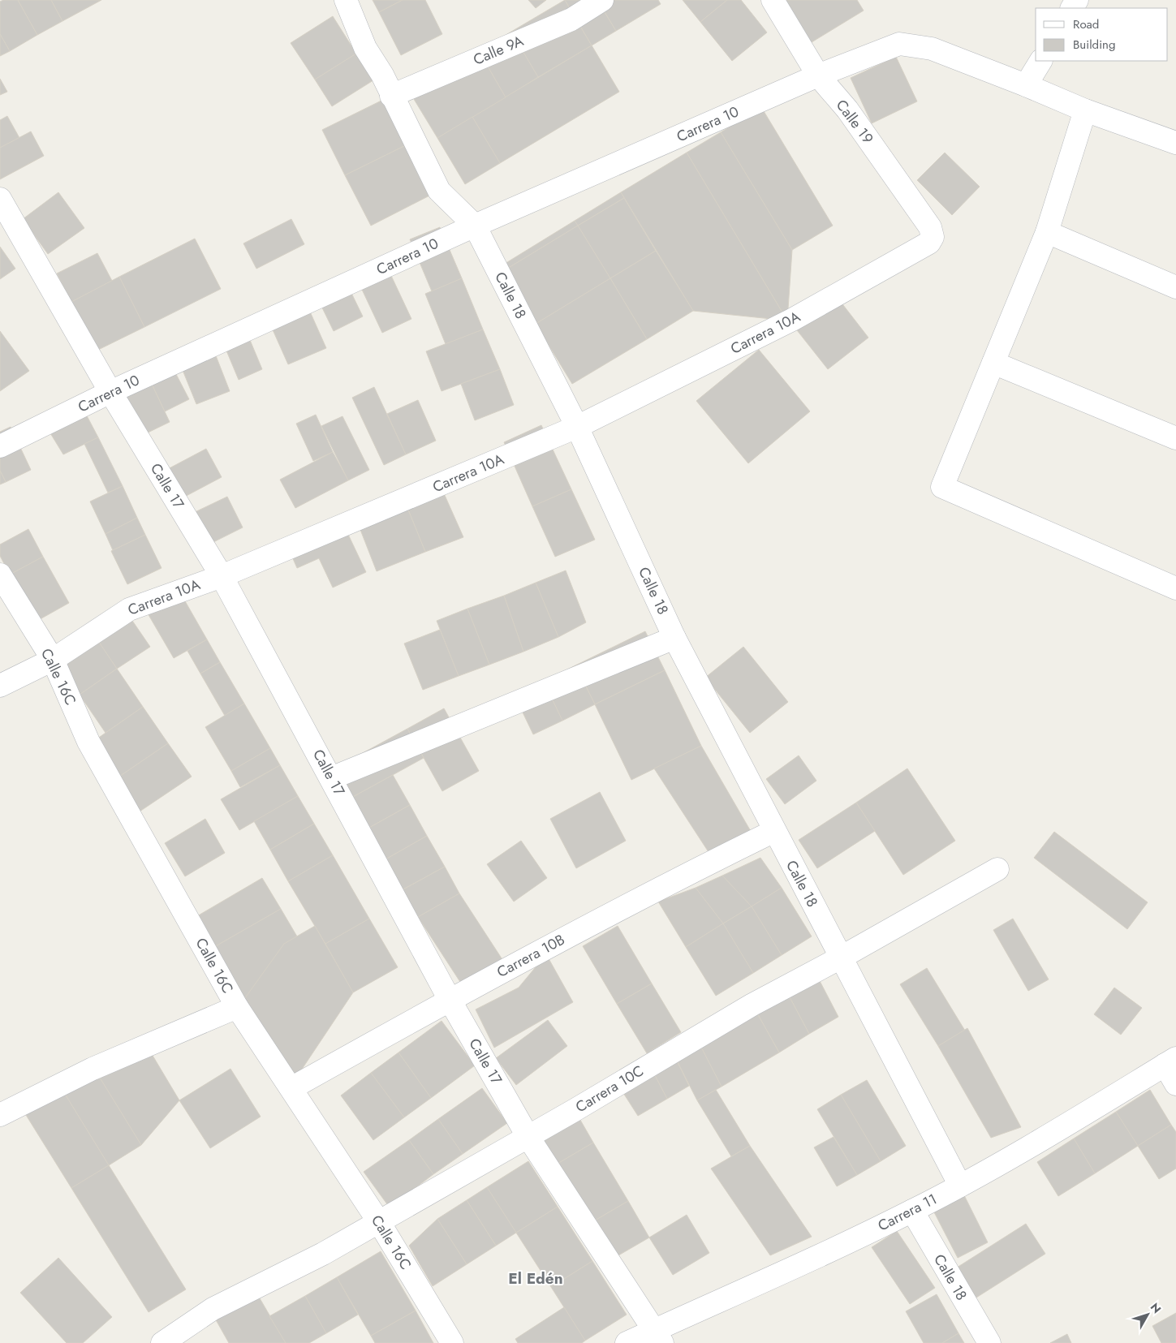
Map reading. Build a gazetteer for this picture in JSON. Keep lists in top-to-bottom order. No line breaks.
{"streets":{"street":["Calle 9A","Calle 19","Carrera 10","Calle 18","Carrera 10A","Calle 17","Calle 16C","Carrera 10B","Carrera 10C","Carrera 11"]},"crossings":[["Calle 9A","Calle 18"],["Calle 19","Carrera 10"],["Calle 19","Carrera 10A"],["Carrera 10","Calle 18"],["Carrera 10","Calle 17"],["Calle 18","Carrera 10A"],["Calle 18","Carrera 10B"],["Calle 18","Carrera 10C"],["Calle 18","Carrera 11"],["Carrera 10A","Calle 17"],["Carrera 10A","Calle 16C"],["Calle 17","Carrera 10B"],["Calle 17","Carrera 10C"],["Calle 17","Carrera 11"],["Calle 16C","Carrera 10B"],["Calle 16C","Carrera 10C"]],"districts":["El Edén"],"legend":["Road","Building"],"north":"top right"}
